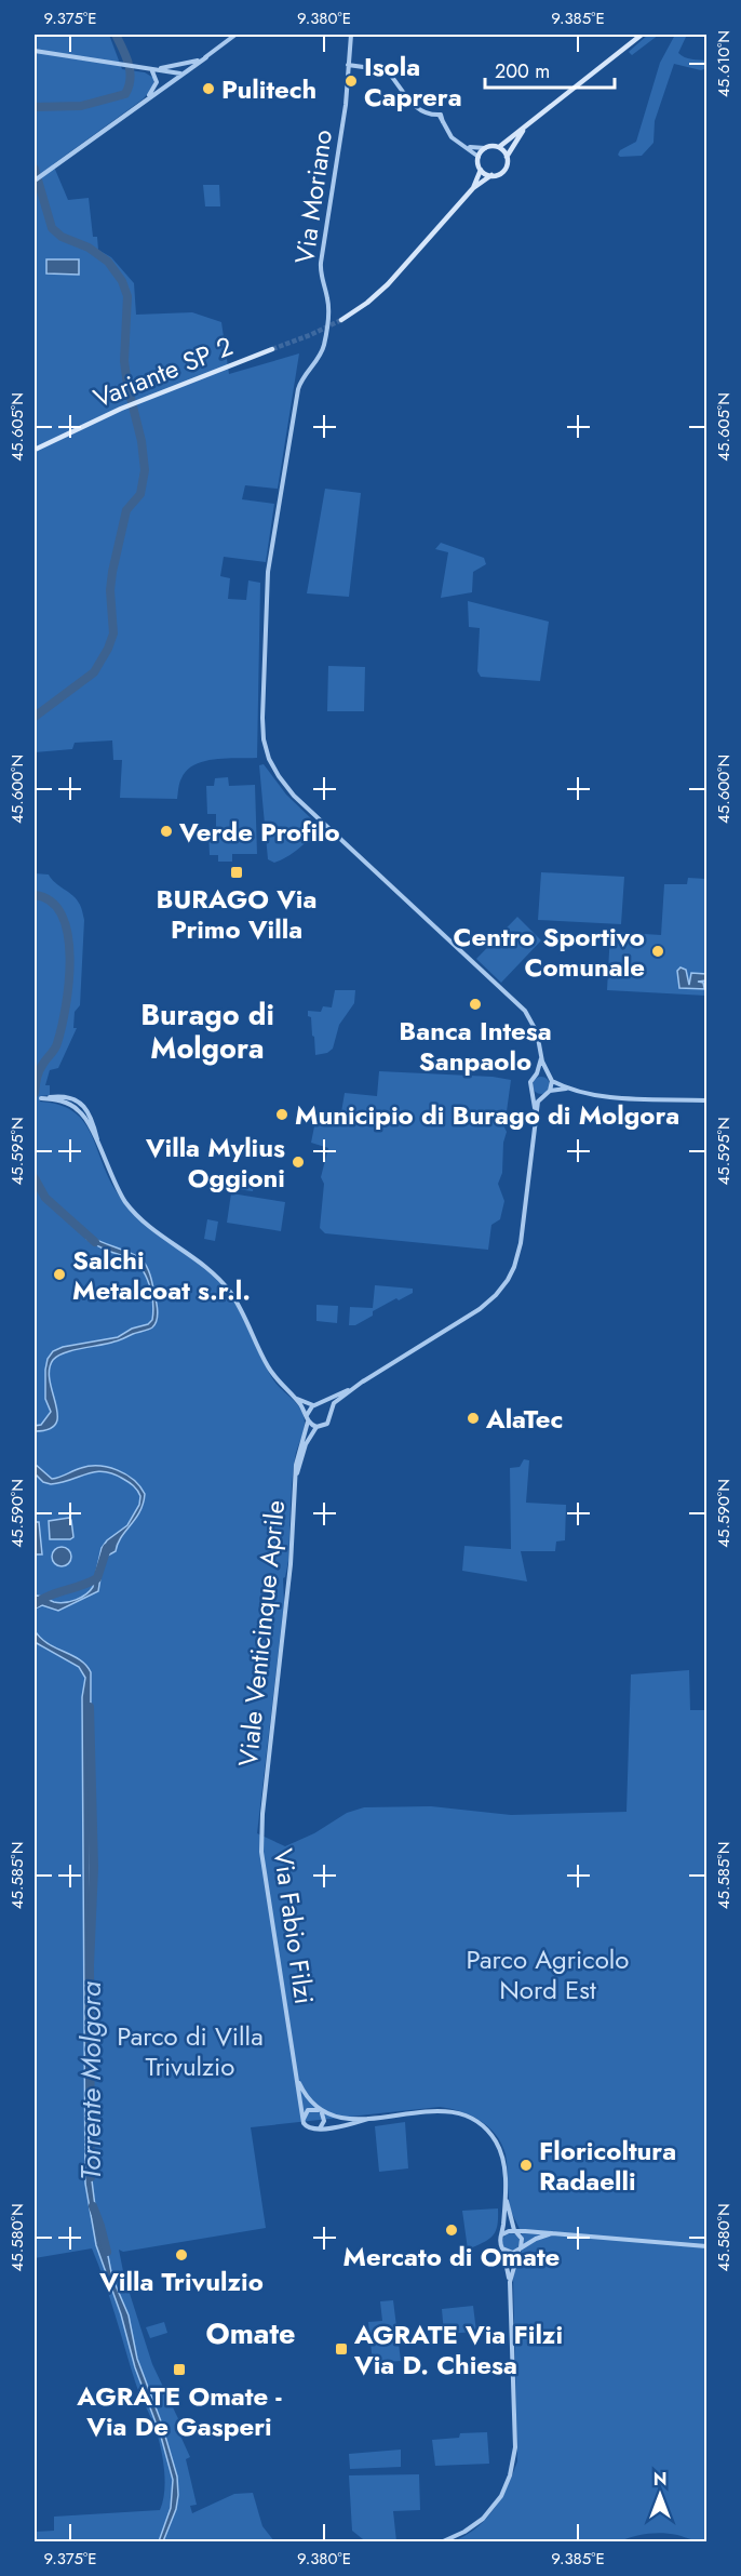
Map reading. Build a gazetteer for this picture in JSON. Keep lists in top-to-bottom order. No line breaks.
{"streets":{"main road":["Variante SP 2"],"street":["Via Moriano","Viale Venticinque Aprile","Via Fabio Filzi"]},"crossings":[["Viale Venticinque Aprile","Via Fabio Filzi"]],"districts":["Burago di Molgora","Omate"],"water":["Torrente Molgora"],"parks":["Parco Agricolo Nord Est","Parco di Villa Trivulzio"],"places":{"other":["Isola Caprera","Pulitech","Verde Profilo","Centro Sportivo Comunale","Banca Intesa Sanpaolo","Municipio di Burago di Molgora","Villa Mylius Oggioni","Salchi Metalcoat s.r.l.","AlaTec","Floricoltura Radaelli","Mercato di Omate","Villa Trivulzio"],"transit":["BURAGO Via Primo Villa","AGRATE Via Filzi Via D. Chiesa","AGRATE Omate - Via De Gasperi"]},"scale_bar":"200 m","north":"top","coordinates":["9.375°E","9.380°E","9.385°E","45.610°N","45.605°N","45.600°N","45.595°N","45.590°N","45.585°N","45.580°N"]}
